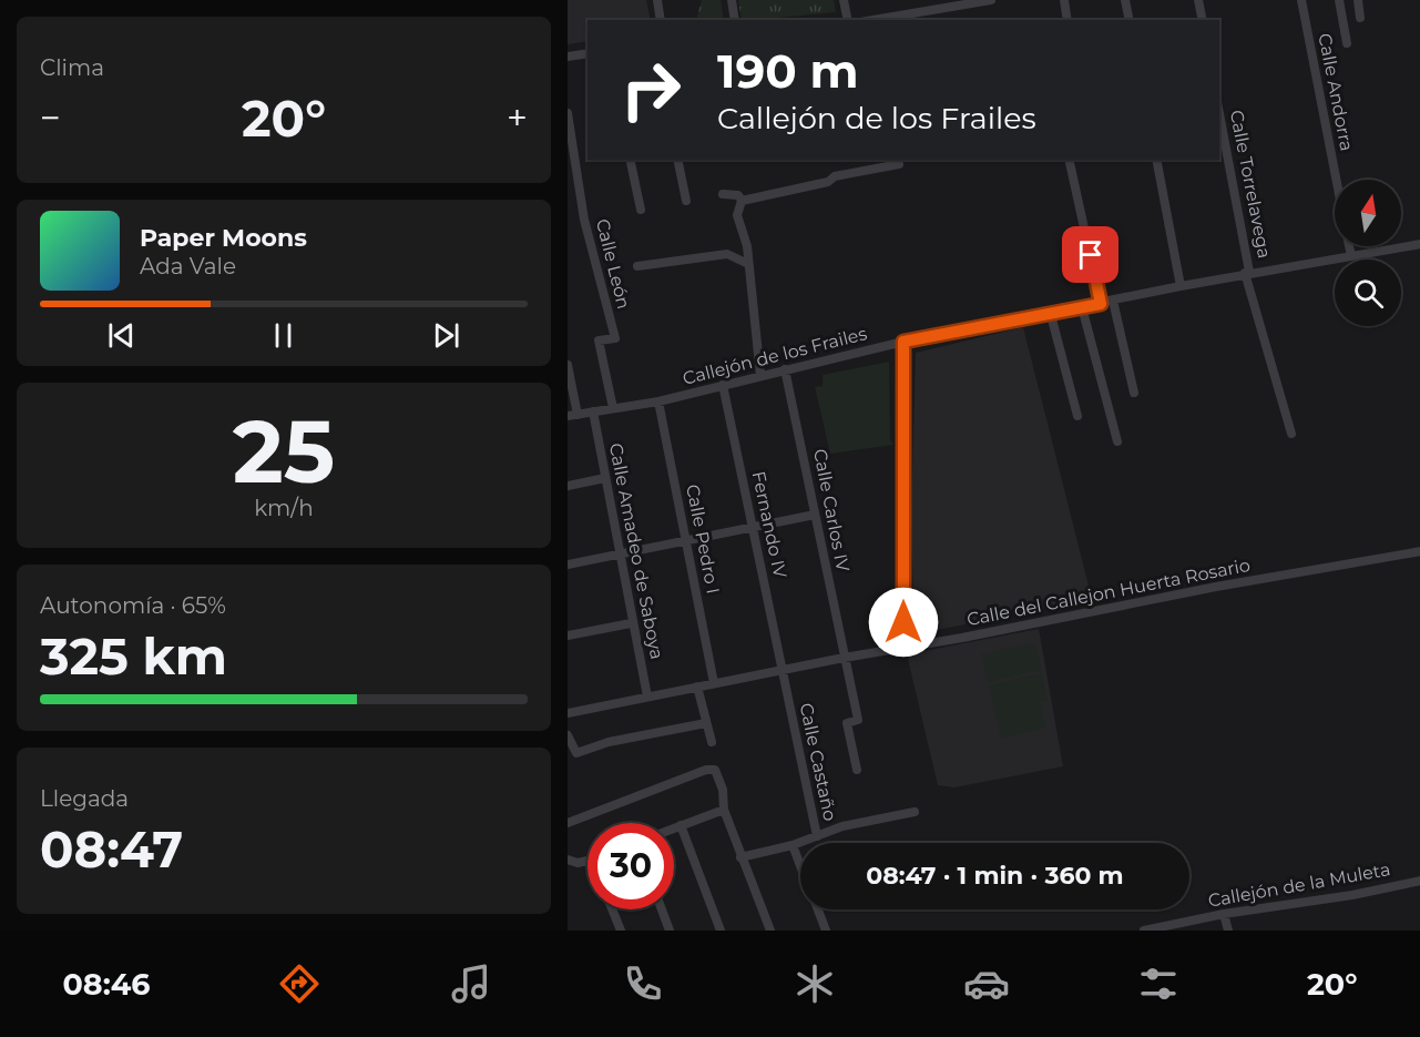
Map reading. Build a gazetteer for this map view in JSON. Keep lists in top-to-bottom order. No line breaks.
{"streets":{"street":["Calle Andorra","Calle Torrelavega","Calle León","Callejón de los Frailes","Calle Carlos IV","Fernando IV","Calle Pedro I","Calle Amadeo de Saboya","Calle del Callejon Huerta Rosario","Calle Castaño","Callejón de la Muleta"]},"crossings":[["Calle Torrelavega","Callejón de los Frailes"],["Calle León","Callejón de los Frailes"],["Callejón de los Frailes","Calle Carlos IV"],["Callejón de los Frailes","Fernando IV"],["Callejón de los Frailes","Calle Pedro I"],["Callejón de los Frailes","Calle Amadeo de Saboya"],["Calle Carlos IV","Calle del Callejon Huerta Rosario"],["Fernando IV","Calle del Callejon Huerta Rosario"],["Fernando IV","Calle Castaño"],["Calle Pedro I","Calle del Callejon Huerta Rosario"],["Calle Amadeo de Saboya","Calle del Callejon Huerta Rosario"],["Calle del Callejon Huerta Rosario","Calle Castaño"]],"north":"top","page":{"tile":["Clima",["25","km/h"],["Autonomía · 65%","325 km"],["Llegada","08:47"]],"turn":["190 m","Callejón de los Frailes"],"heat":["−","20°","+"],"song":["Paper Moons","Ada Vale"],"limit":"30","trip":"08:47 · 1 min · 360 m","tabs":["08:46","20°"]}}
